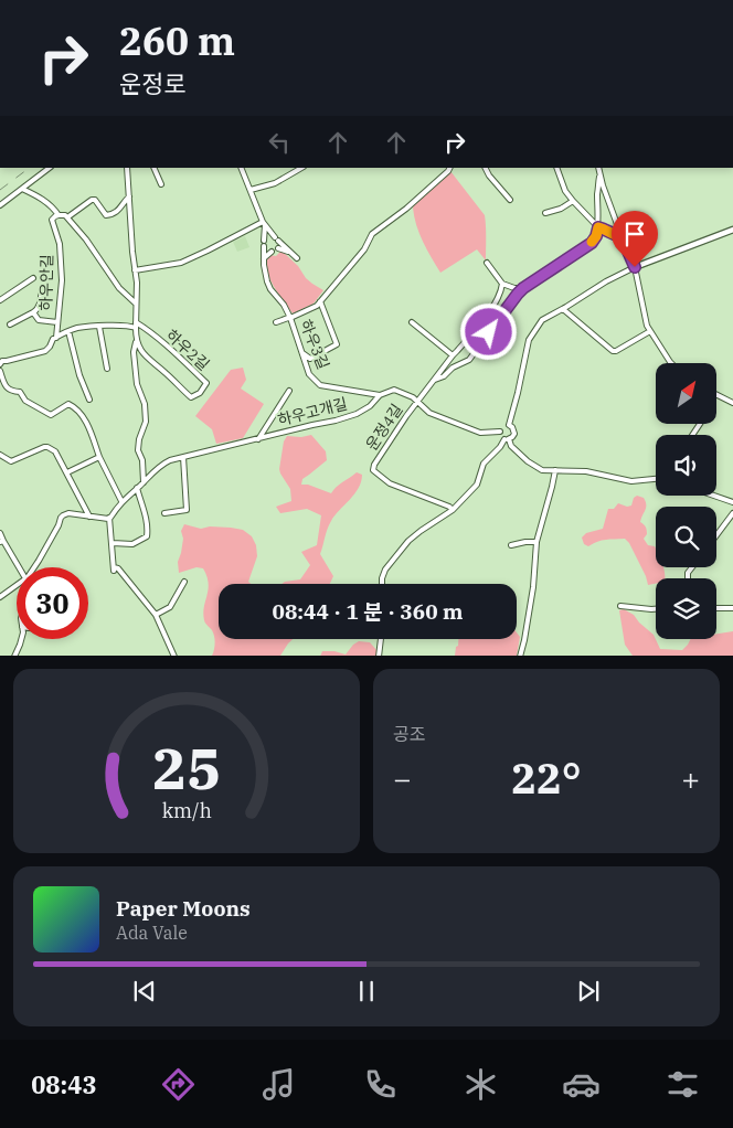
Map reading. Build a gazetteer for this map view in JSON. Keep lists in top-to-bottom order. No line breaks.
{"streets":{"street":["하우안길","하우3길","하우2길","하우고개길","운정4길"]},"crossings":[["하우3길","하우고개길"]],"north":"top right","page":{"turn":["260 m","운정로"],"limit":"30","trip":"08:44 · 1 분 · 360 m","tile":"공조","heat":["−","22°","+"],"song":["Paper Moons","Ada Vale"],"tabs":"08:43","gauge":["25","km/h"]}}
